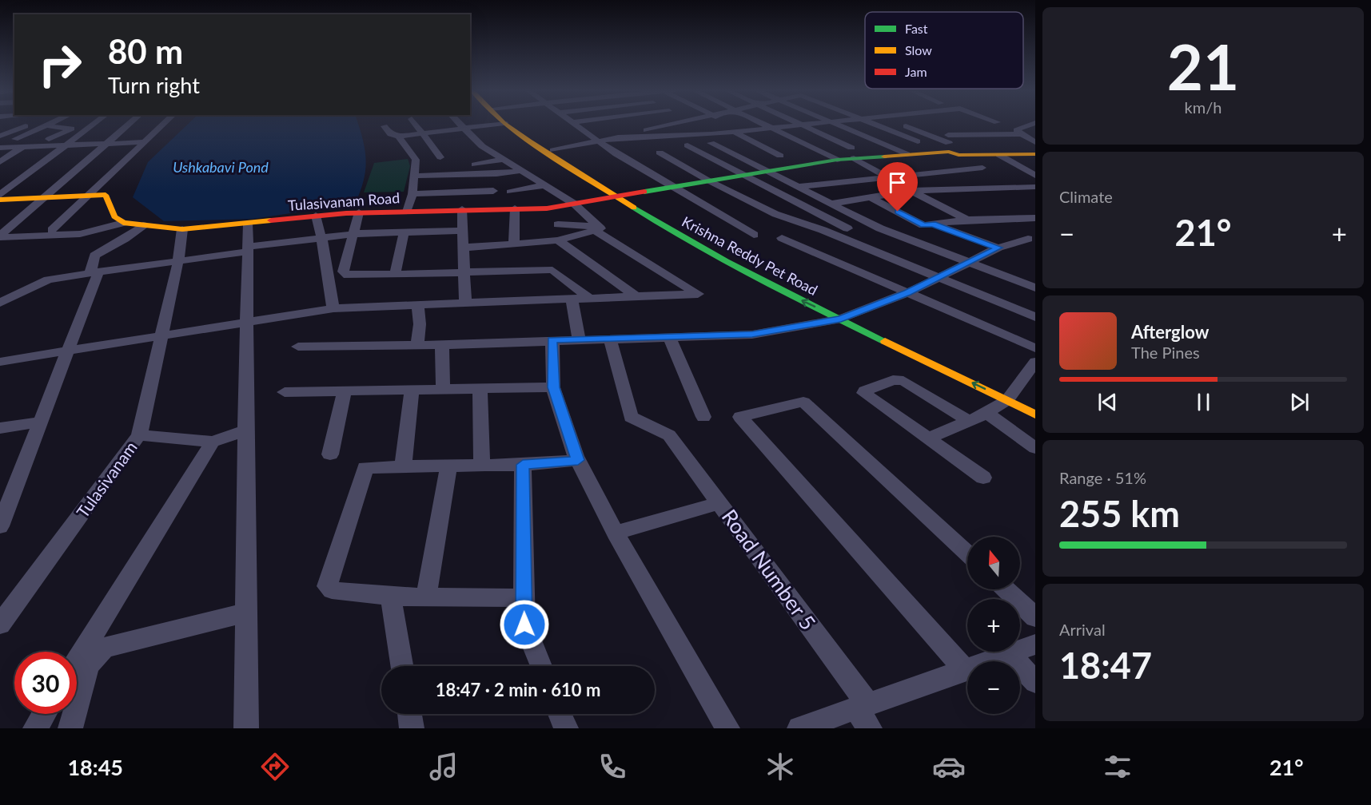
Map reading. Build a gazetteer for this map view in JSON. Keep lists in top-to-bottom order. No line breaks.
{"streets":{"main road":["Tulasivanam Road","Krishna Reddy Pet Road"],"street":["Tulasivanam","Road Number 5"]},"crossings":[["Tulasivanam Road","Krishna Reddy Pet Road"],["Tulasivanam Road","Tulasivanam"]],"water":["Ushkabavi Pond"],"legend":["Fast","Slow","Jam"],"north":"top","page":{"tile":[["21","km/h"],"Climate",["Range · 51%","255 km"],["Arrival","18:47"]],"turn":["80 m","Turn right"],"heat":["−","21°","+"],"song":["Afterglow","The Pines"],"map_buttons":["+","−"],"limit":"30","trip":"18:47 · 2 min · 610 m","tabs":["18:45","21°"]}}
